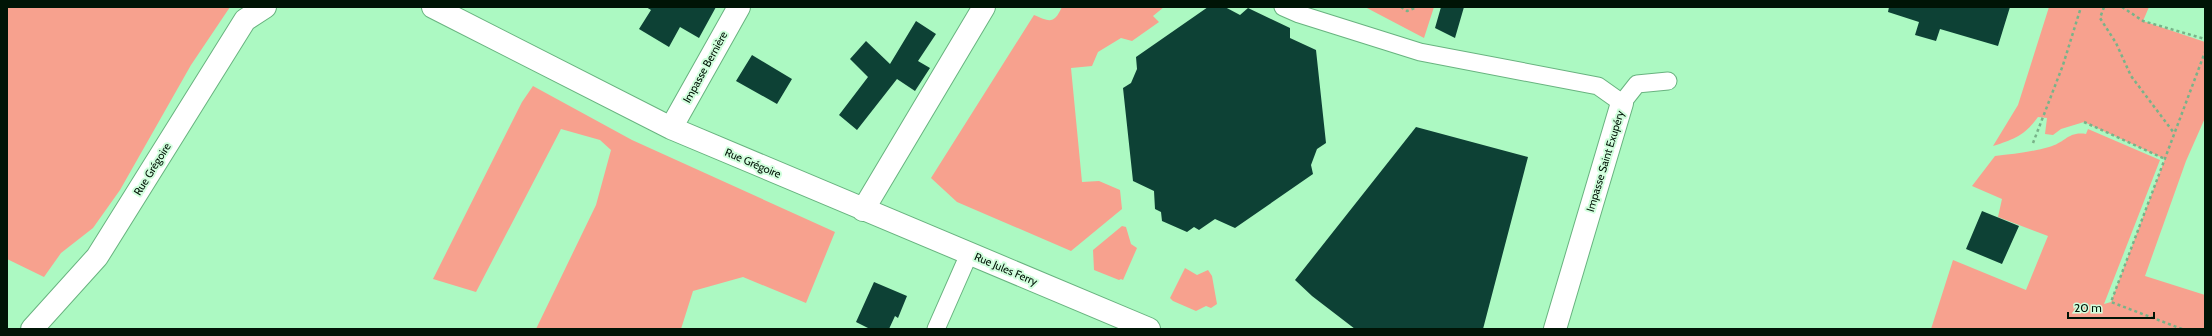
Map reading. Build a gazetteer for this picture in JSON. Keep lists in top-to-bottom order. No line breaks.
{"streets":{"street":["Impasse Bernière","Impasse Saint Exupéry","Rue Grégoire","Rue Jules Ferry"]},"crossings":[["Impasse Bernière","Rue Grégoire"],["Rue Grégoire","Rue Jules Ferry"]],"scale_bar":"20 m"}
